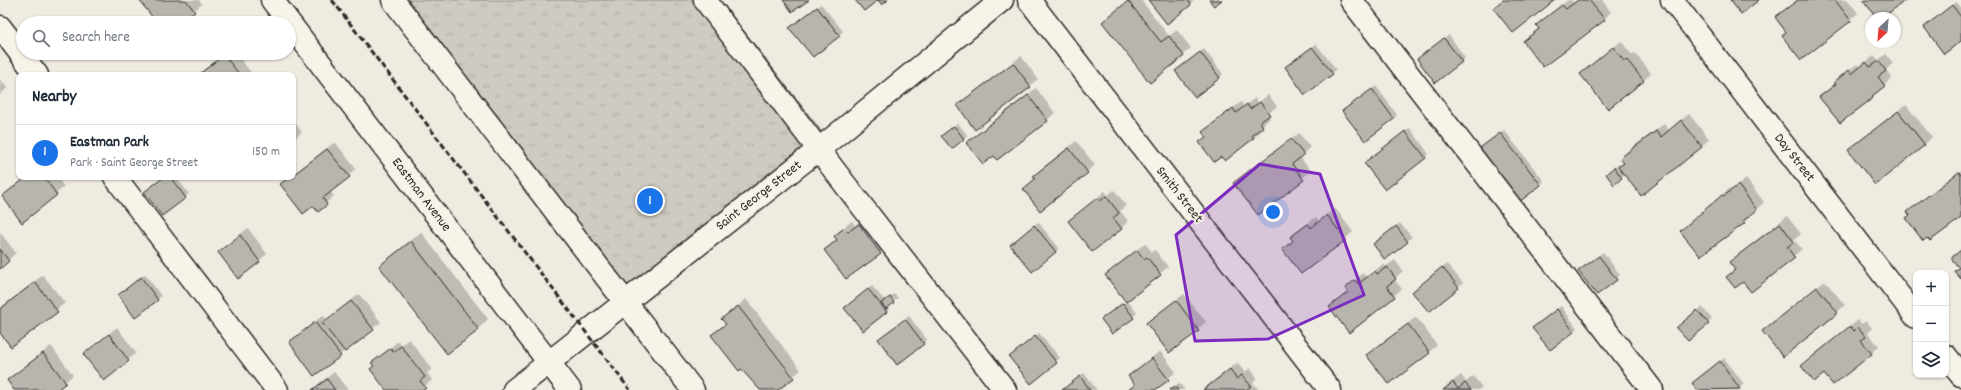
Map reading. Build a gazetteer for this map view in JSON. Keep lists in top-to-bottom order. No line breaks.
{"streets":{"street":["Day Street","Eastman Avenue","Smith Street","Saint George Street"]},"crossings":[["Eastman Avenue","Saint George Street"]],"north":"bottom left","page":{"search":"Search here","heading":"Nearby","list":[{"mark":"1","name":"Eastman Park","note":"Park · Saint George Street","value":"150 m"}],"pins":"1","map_buttons":["+","−"]}}
